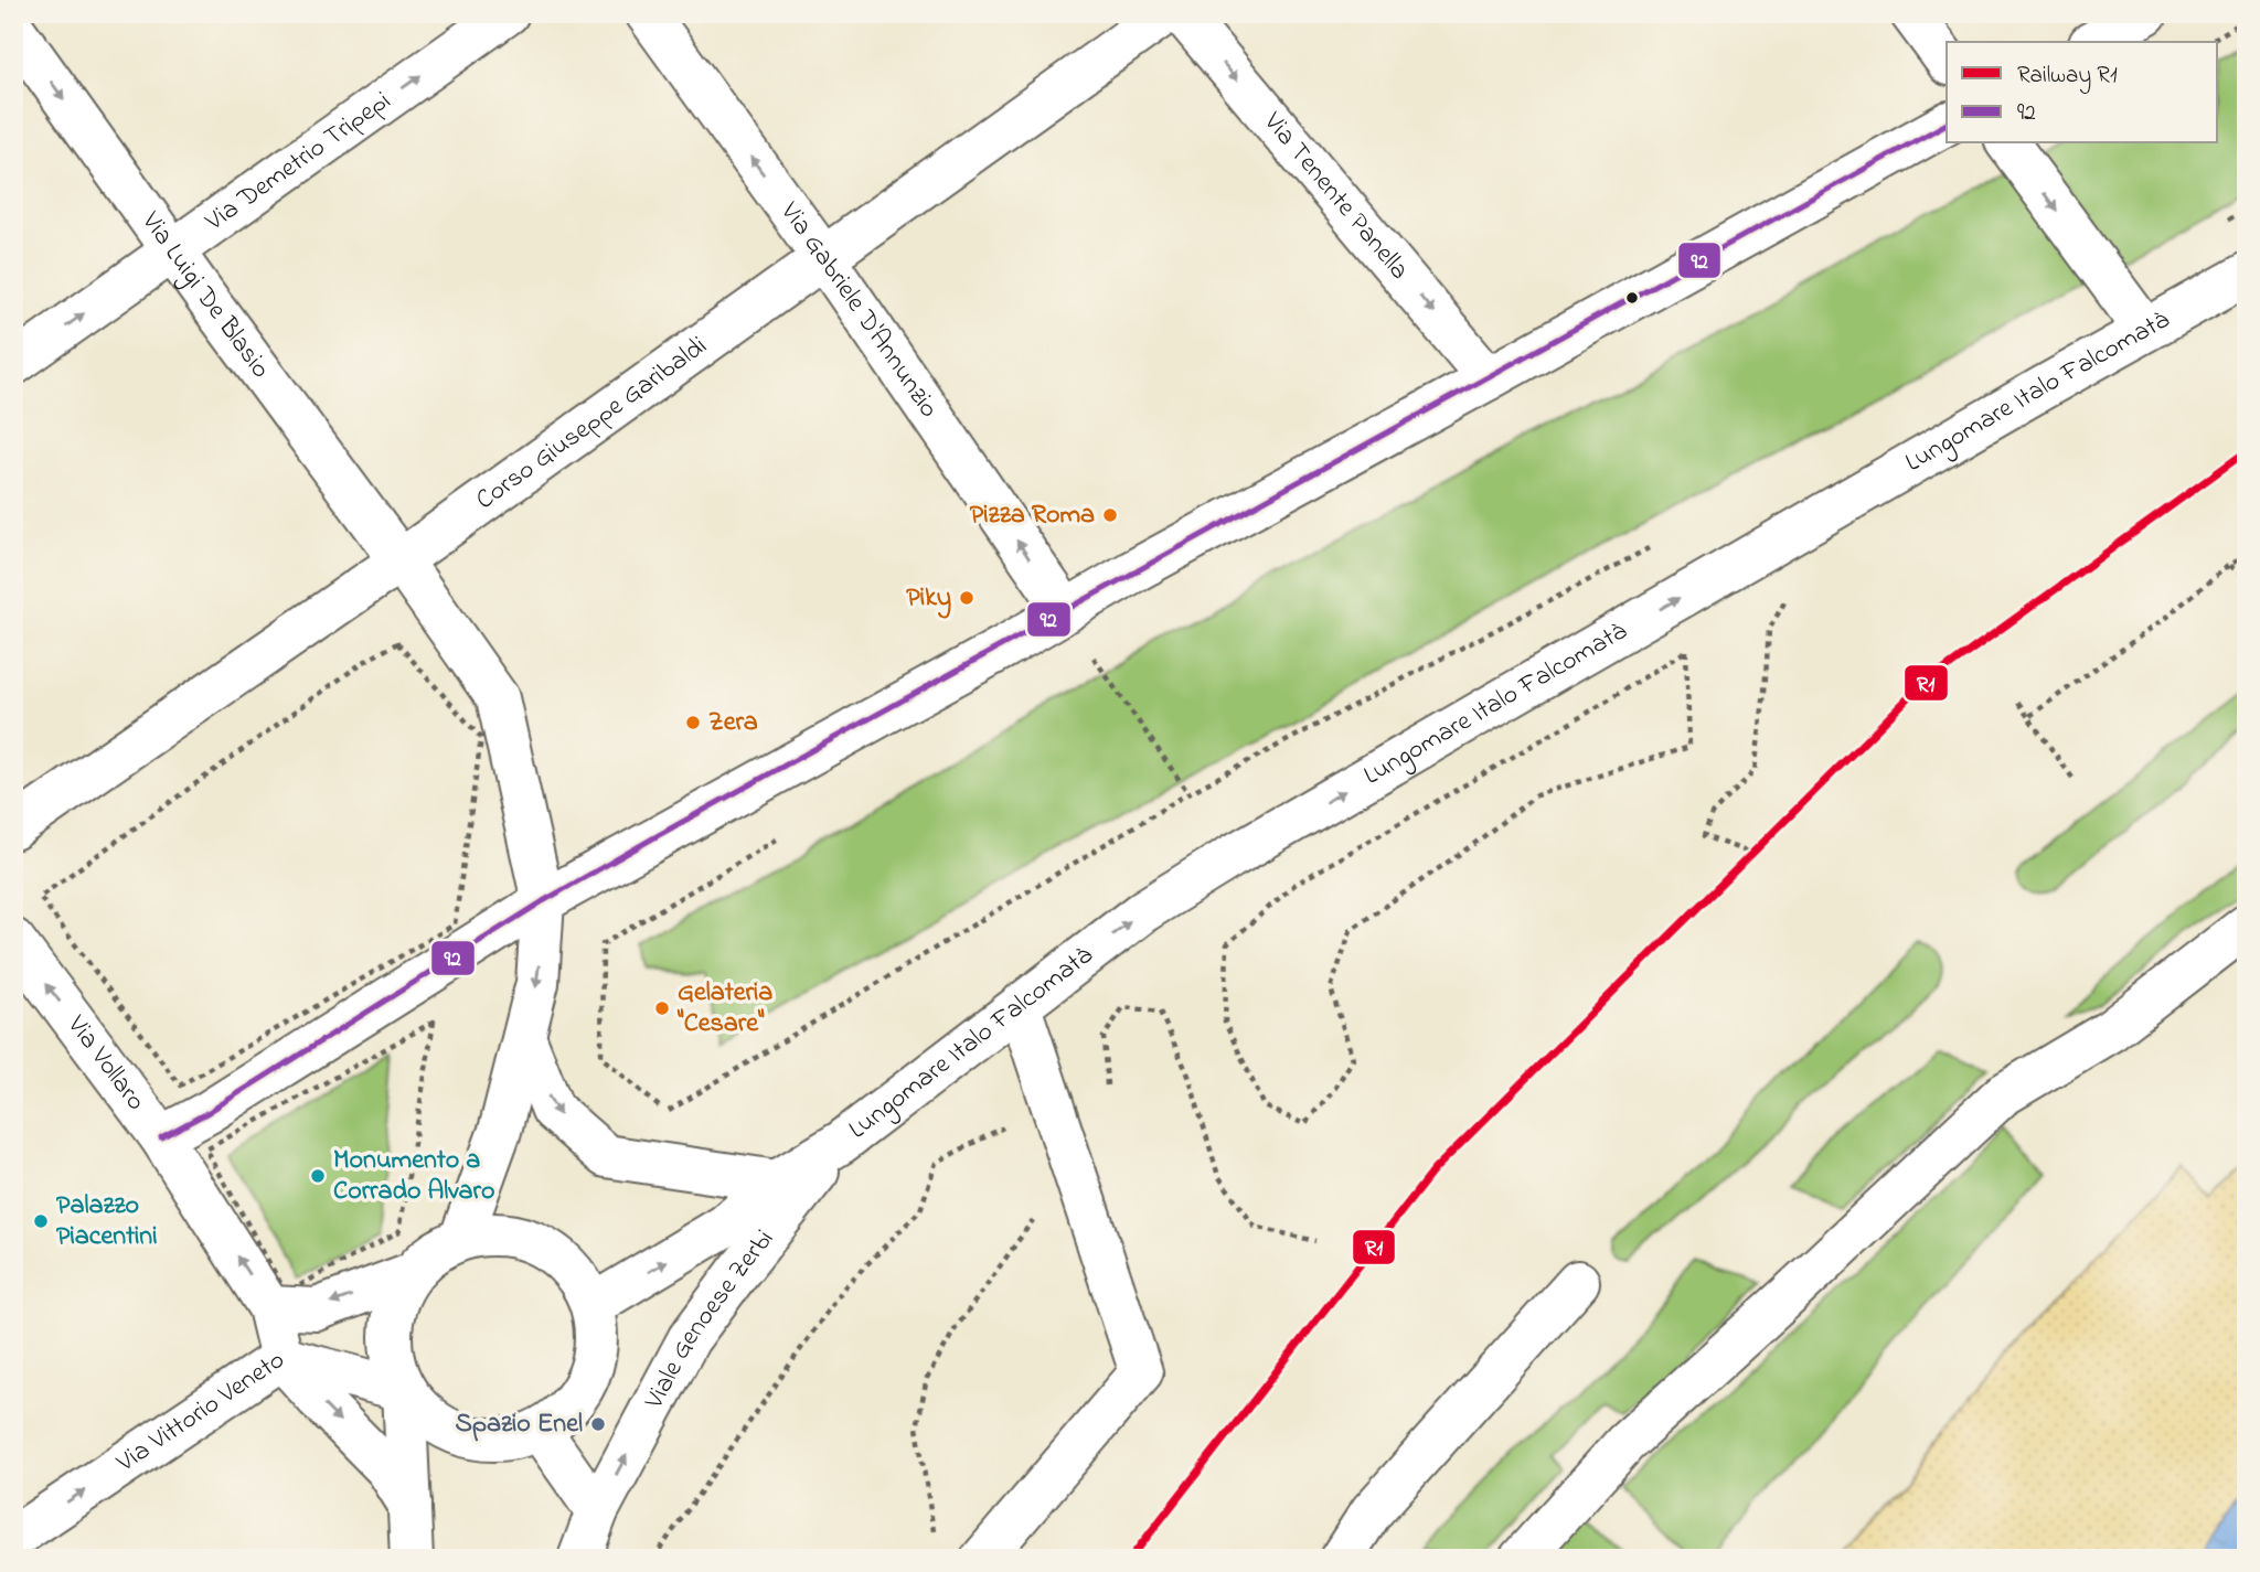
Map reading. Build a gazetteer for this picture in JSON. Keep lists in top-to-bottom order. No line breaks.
{"streets":{"street":["Via Demetrio Tripepi","Via Tenente Panella","Via Luigi De Blasio","Via Gabriele D'Annunzio","Lungomare Italo Falcomatà","Corso Giuseppe Garibaldi","Via Vollaro","Viale Genoese Zerbi","Via Vittorio Veneto"]},"crossings":[["Via Demetrio Tripepi","Via Luigi De Blasio"],["Via Luigi De Blasio","Lungomare Italo Falcomatà"],["Via Luigi De Blasio","Corso Giuseppe Garibaldi"],["Via Luigi De Blasio","Via Vittorio Veneto"],["Via Gabriele D'Annunzio","Corso Giuseppe Garibaldi"],["Lungomare Italo Falcomatà","Viale Genoese Zerbi"],["Lungomare Italo Falcomatà","Via Vittorio Veneto"],["Via Vollaro","Via Vittorio Veneto"]],"one_way":["Via Demetrio Tripepi","Via Tenente Panella","Via Gabriele D'Annunzio","Via Vollaro","Via Vittorio Veneto"],"places":["Pizza Roma","Piky","Zera","Gelateria \"Cesare\"","Monumento a Corrado Alvaro","Palazzo Piacentini","Spazio Enel"],"lines":["transit line 92","rail line R1"],"legend":["Railway R1","92"]}
